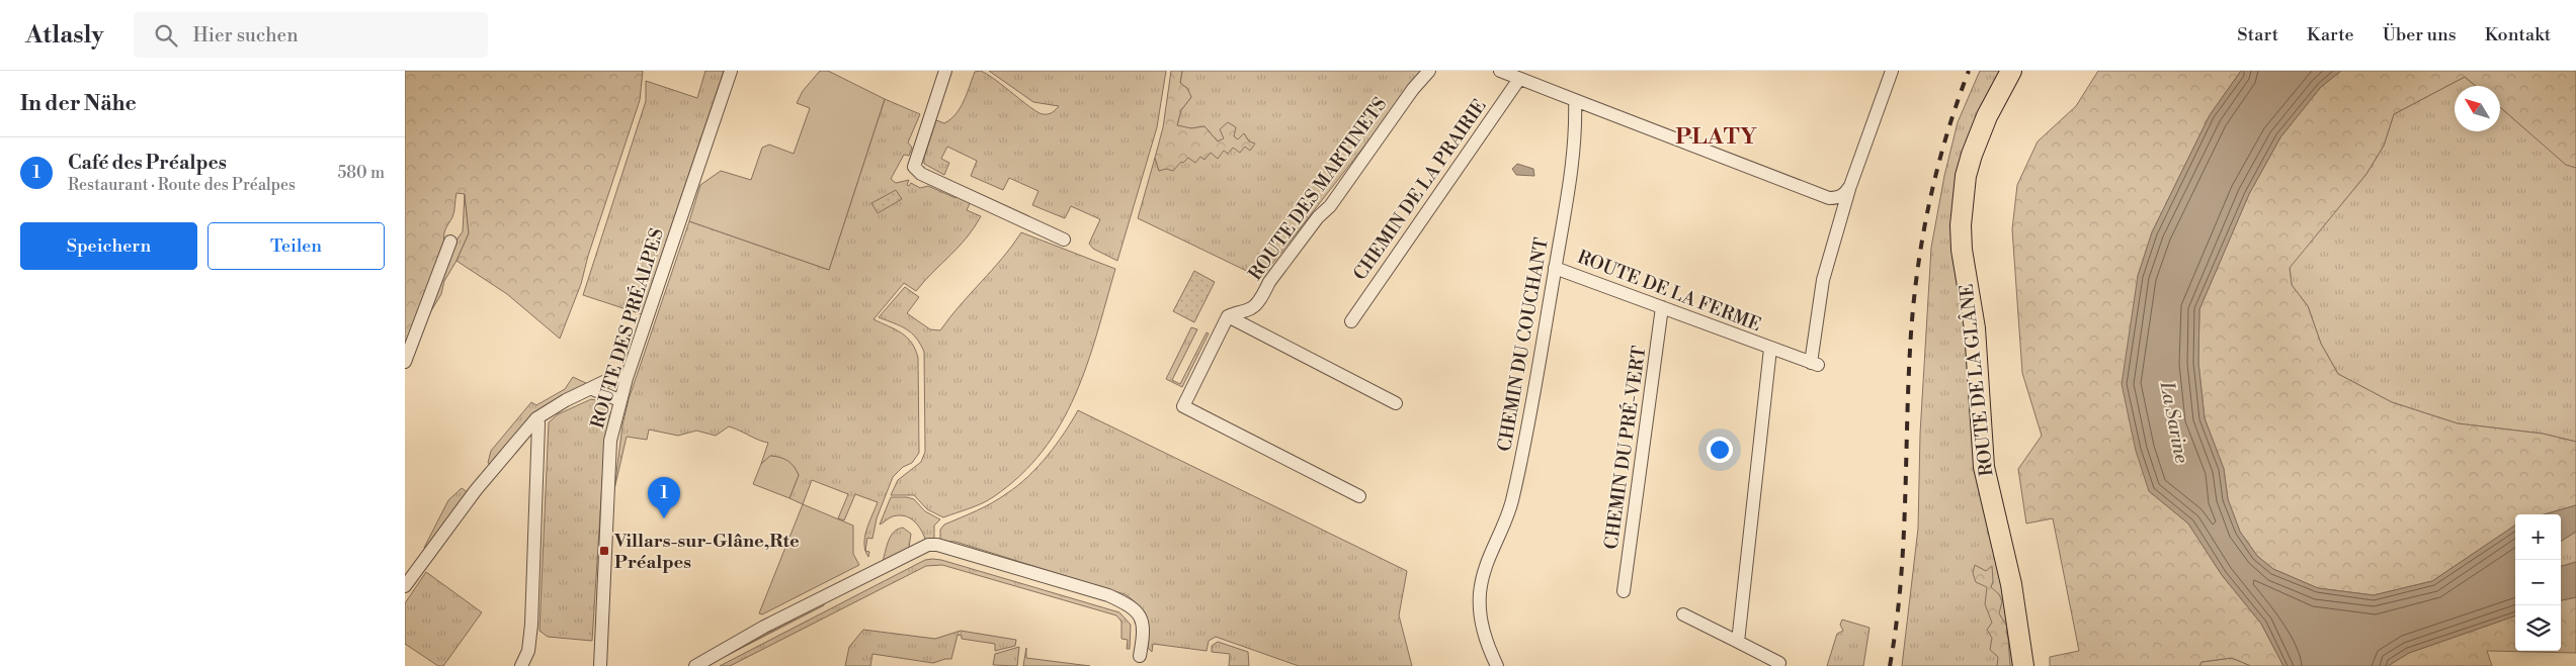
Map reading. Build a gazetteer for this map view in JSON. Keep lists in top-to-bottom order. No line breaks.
{"streets":{"main road":["ROUTE DE LA GLÂNE"],"street":["ROUTE DES MARTINETS","CHEMIN DE LA PRAIRIE","ROUTE DE LA FERME","ROUTE DES PRÉALPES","CHEMIN DU COUCHANT","CHEMIN DU PRÉ-VERT"]},"crossings":[["ROUTE DE LA FERME","CHEMIN DU COUCHANT"],["ROUTE DE LA FERME","CHEMIN DU PRÉ-VERT"]],"districts":["PLATY"],"water":["La Sarine"],"places":{"transit":["Villars-sur-Glâne,Rte Préalpes"]},"north":"top left","page":{"header":"Atlasly","search":"Hier suchen","nav":["Start","Karte","Über uns","Kontakt"],"heading":"In der Nähe","list":[{"mark":"1","name":"Café des Préalpes","note":"Restaurant · Route des Préalpes","value":"580 m"}],"buttons":["Speichern","Teilen"],"pins":"1","map_buttons":["+","−"]}}
